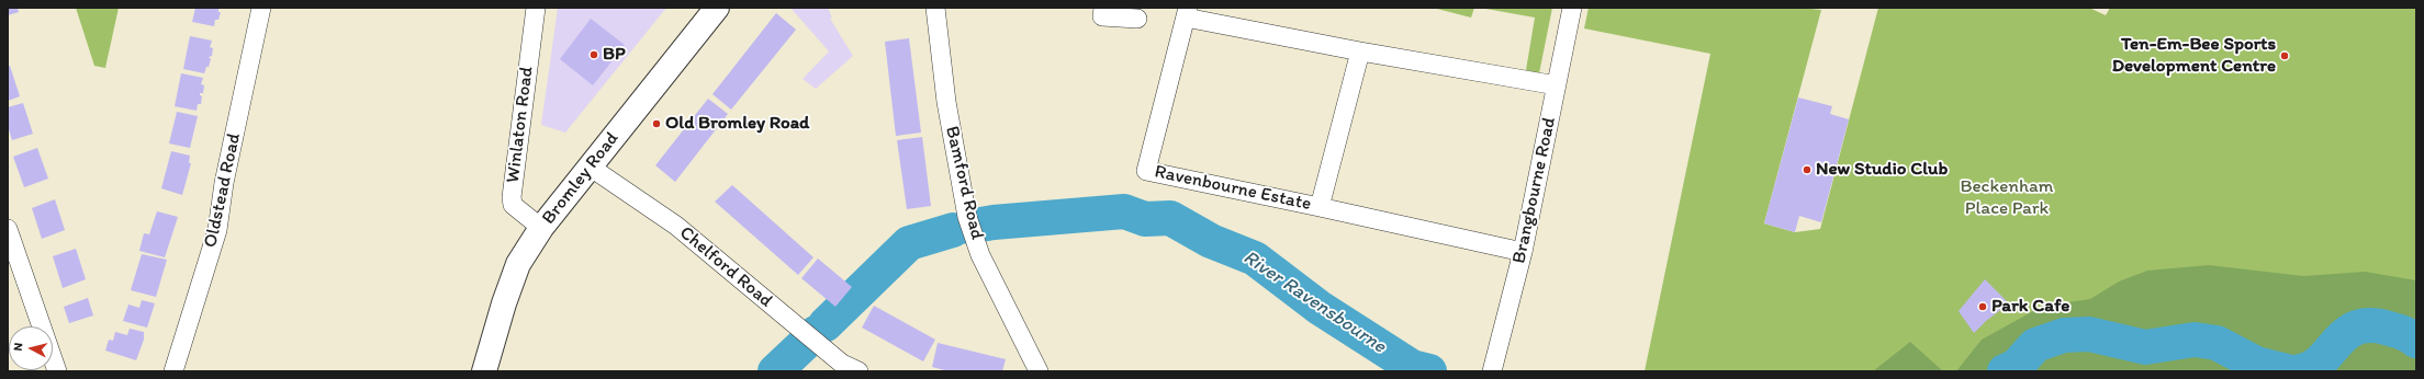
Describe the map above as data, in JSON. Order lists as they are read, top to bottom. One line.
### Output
{"streets":{"main road":["Bromley Road"],"street":["Winlaton Road","Bamford Road","Ravenbourne Estate","Oldstead Road","Brangbourne Road","Chelford Road"]},"crossings":[["Winlaton Road","Bromley Road"],["Bromley Road","Chelford Road"],["Ravenbourne Estate","Brangbourne Road"]],"water":["River Ravensbourne"],"parks":["Beckenham Place Park"],"places":["BP","Ten-Em-Bee Sports Development Centre","Old Bromley Road","New Studio Club","Park Cafe"],"north":"left"}
